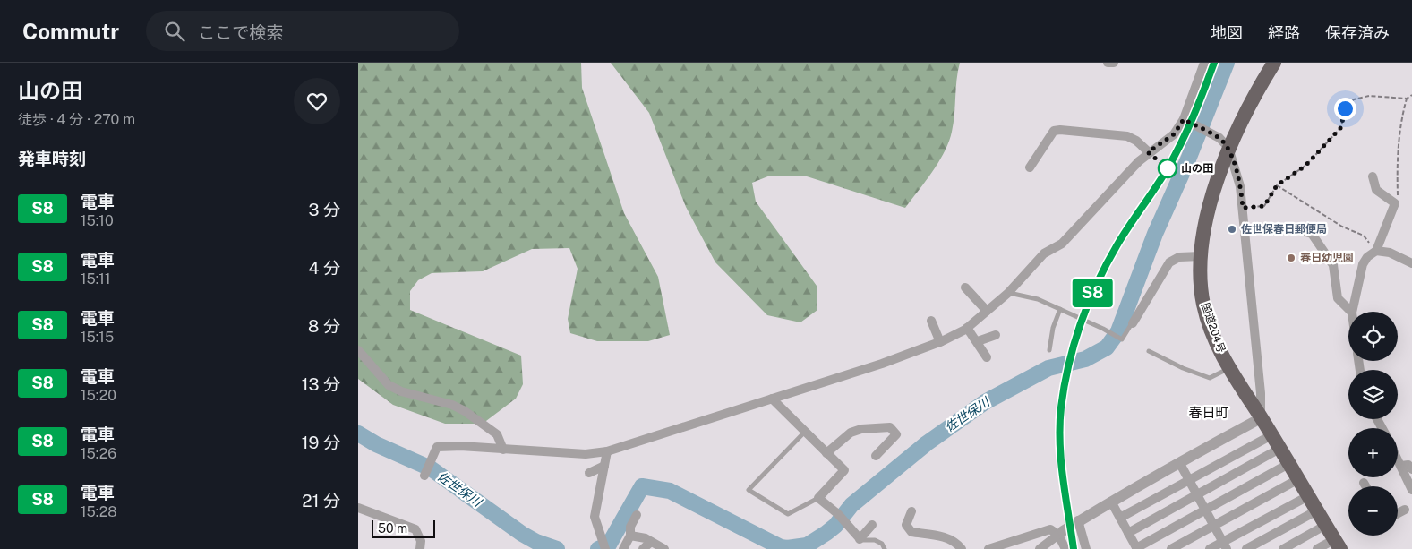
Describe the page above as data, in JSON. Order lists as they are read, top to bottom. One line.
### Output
{"streets":{"highway":["国道204号"]},"districts":["春日町"],"water":["佐世保川"],"places":["山の田","佐世保春日郵便局","春日幼児園"],"scale_bar":"50 m","page":{"header":"Commutr","search":"ここで検索","nav":["地図","経路","保存済み"],"heading":[["山の田","徒歩 · 4 分 · 270 m"],"発車時刻"],"on_map":"S8","list":[{"mark":"S8","name":"電車","note":"15:10","value":"3 分"},{"mark":"S8","name":"電車","note":"15:11","value":"4 分"},{"mark":"S8","name":"電車","note":"15:15","value":"8 分"},{"mark":"S8","name":"電車","note":"15:20","value":"13 分"},{"mark":"S8","name":"電車","note":"15:26","value":"19 分"},{"mark":"S8","name":"電車","note":"15:28","value":"21 分"}],"map_buttons":["+","−"],"scale":"50 m"}}
